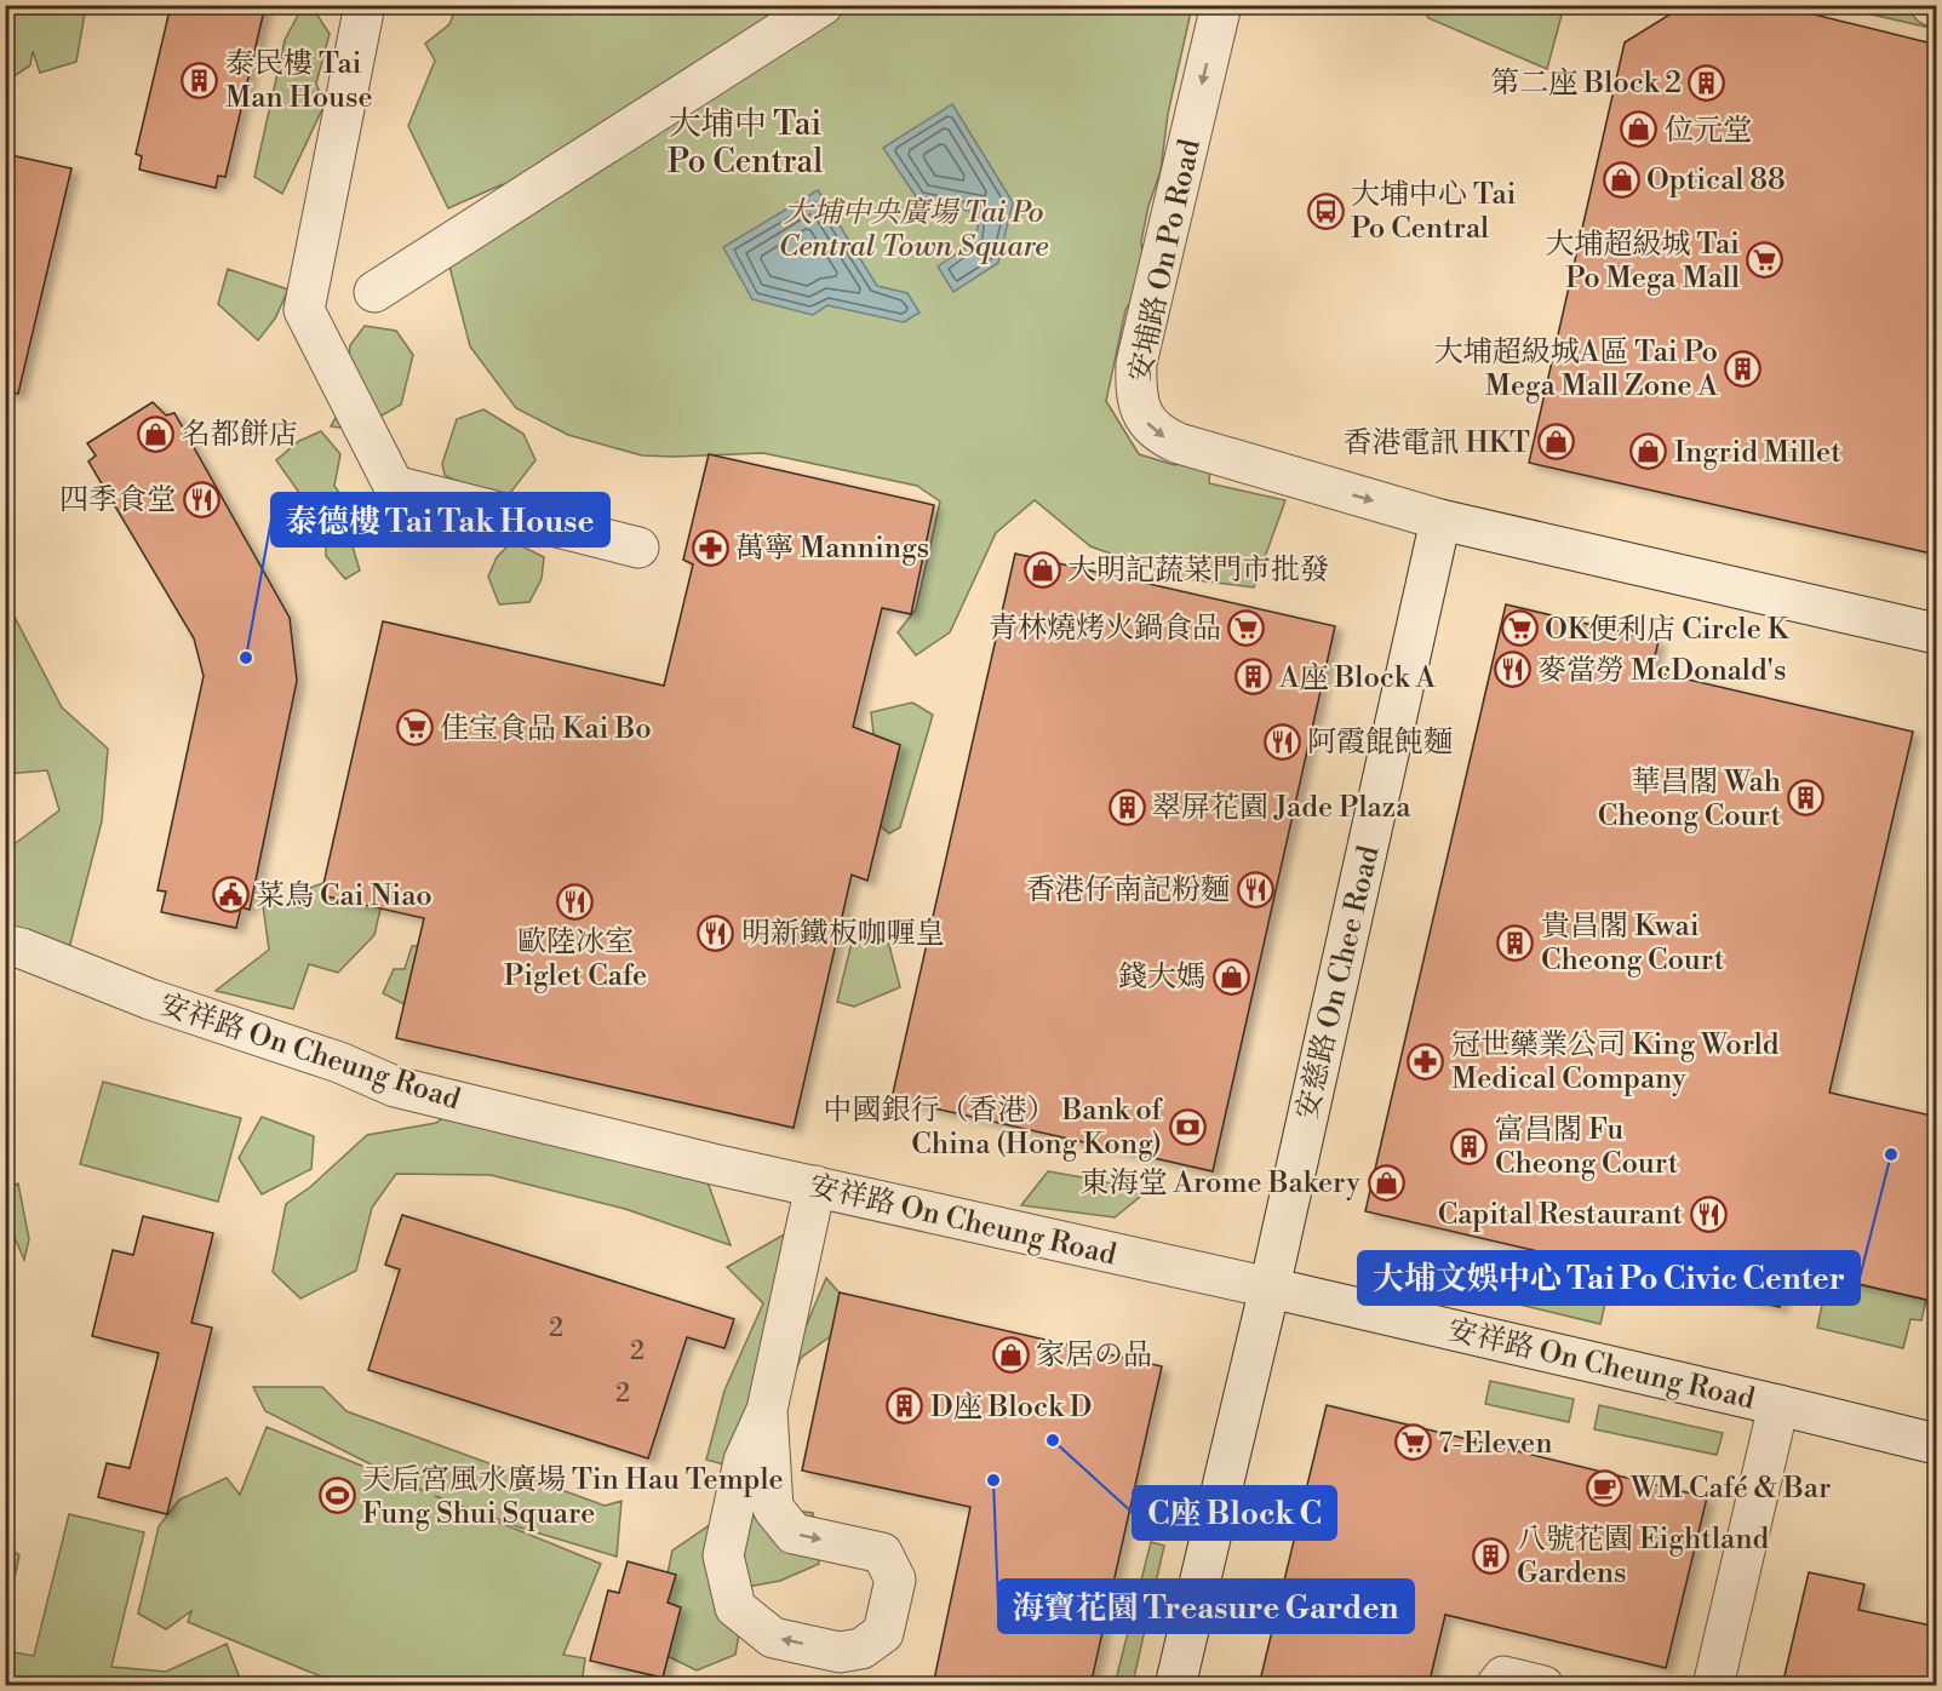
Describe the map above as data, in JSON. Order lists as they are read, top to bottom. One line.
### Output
{"streets":{"street":["安埔路 On Po Road","安慈路 On Chee Road","安祥路 On Cheung Road"]},"crossings":[["安埔路 On Po Road","安慈路 On Chee Road"],["安慈路 On Chee Road","安祥路 On Cheung Road"]],"districts":["大埔中 Tai Po Central"],"parks":["大埔中央廣場 Tai Po Central Town Square"],"places":{"building":["泰民樓 Tai Man House","第二座 Block 2","大埔超級城A區 Tai Po Mega Mall Zone A","A座 Block A","華昌閣 Wah Cheong Court","翠屏花園 Jade Plaza","貴昌閣 Kwai Cheong Court","富昌閣 Fu Cheong Court","D座 Block D","八號花園 Eightland Gardens"],"shop":["位元堂","Optical 88","名都餅店","香港電訊 HKT","Ingrid Millet","大明記蔬菜門市批發","錢大媽","東海堂 Arome Bakery","家居の品"],"bus stop":["大埔中心 Tai Po Central"],"supermarket":["大埔超級城 Tai Po Mega Mall","青林燒烤火鍋食品","OK便利店 Circle K","佳宝食品 Kai Bo","7-Eleven"],"restaurant":["四季食堂","麥當勞 McDonald's","阿霞餛飩麵","香港仔南記粉麵","歐陸冰室 Piglet Cafe","明新鐵板咖喱皇","Capital Restaurant"],"pharmacy":["萬寧 Mannings","冠世藥業公司 King World Medical Company"],"other":["泰德樓 Tai Tak House","大埔文娛中心 Tai Po Civic Center","C座 Block C","海寶花園 Treasure Garden"],"public building":["菜鳥 Cai Niao"],"bank":["中國銀行（香港） Bank of China (Hong Kong)"],"cafe":["WM Café & Bar"],"sports":["天后宮風水廣場 Tin Hau Temple Fung Shui Square"]},"house_numbers":["2","2","2"]}
